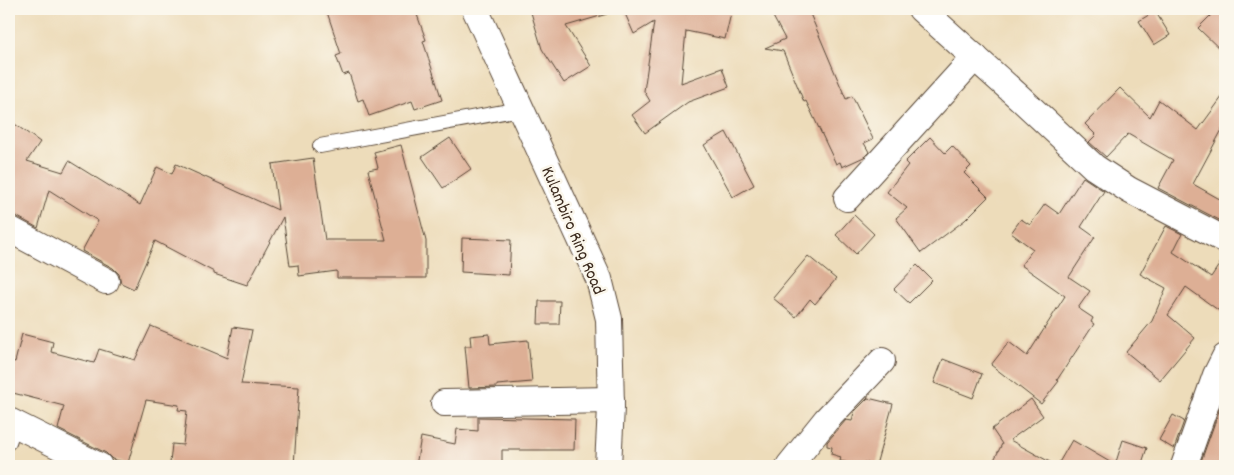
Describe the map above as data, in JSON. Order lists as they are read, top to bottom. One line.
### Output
{"streets":{"street":["Kulambiro Ring Road"]}}
